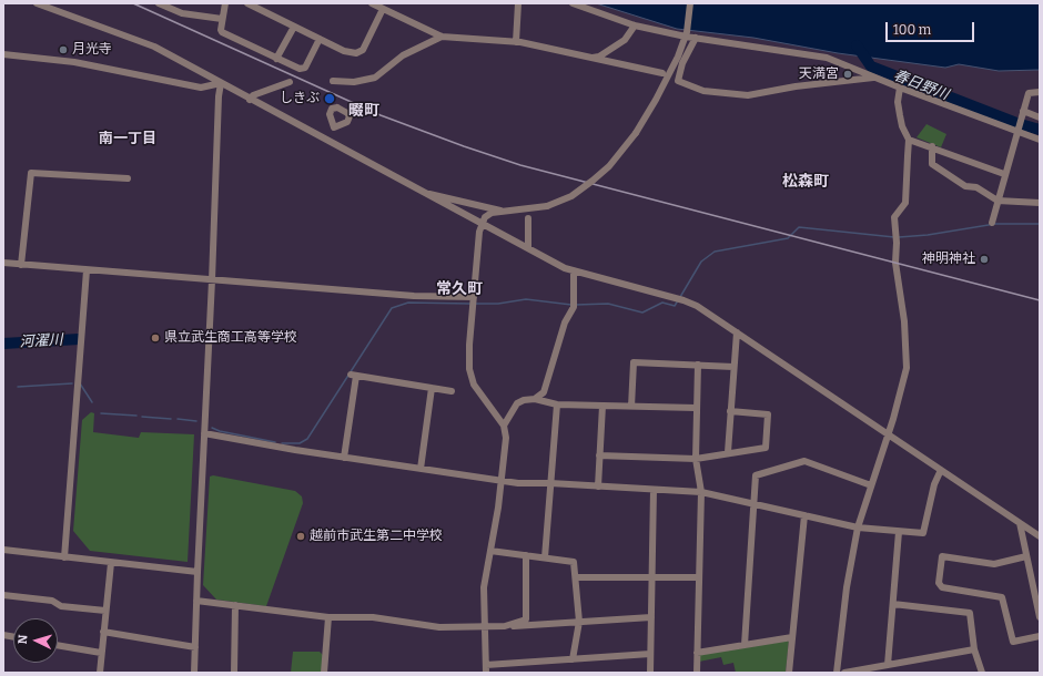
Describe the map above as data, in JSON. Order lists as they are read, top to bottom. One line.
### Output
{"districts":["畷町","南一丁目","松森町","常久町"],"water":["春日野川","河濯川"],"places":["月光寺","天満宮","しきぶ","神明神社","県立武生商工高等学校","越前市武生第二中学校"],"scale_bar":"100 m","north":"left"}
